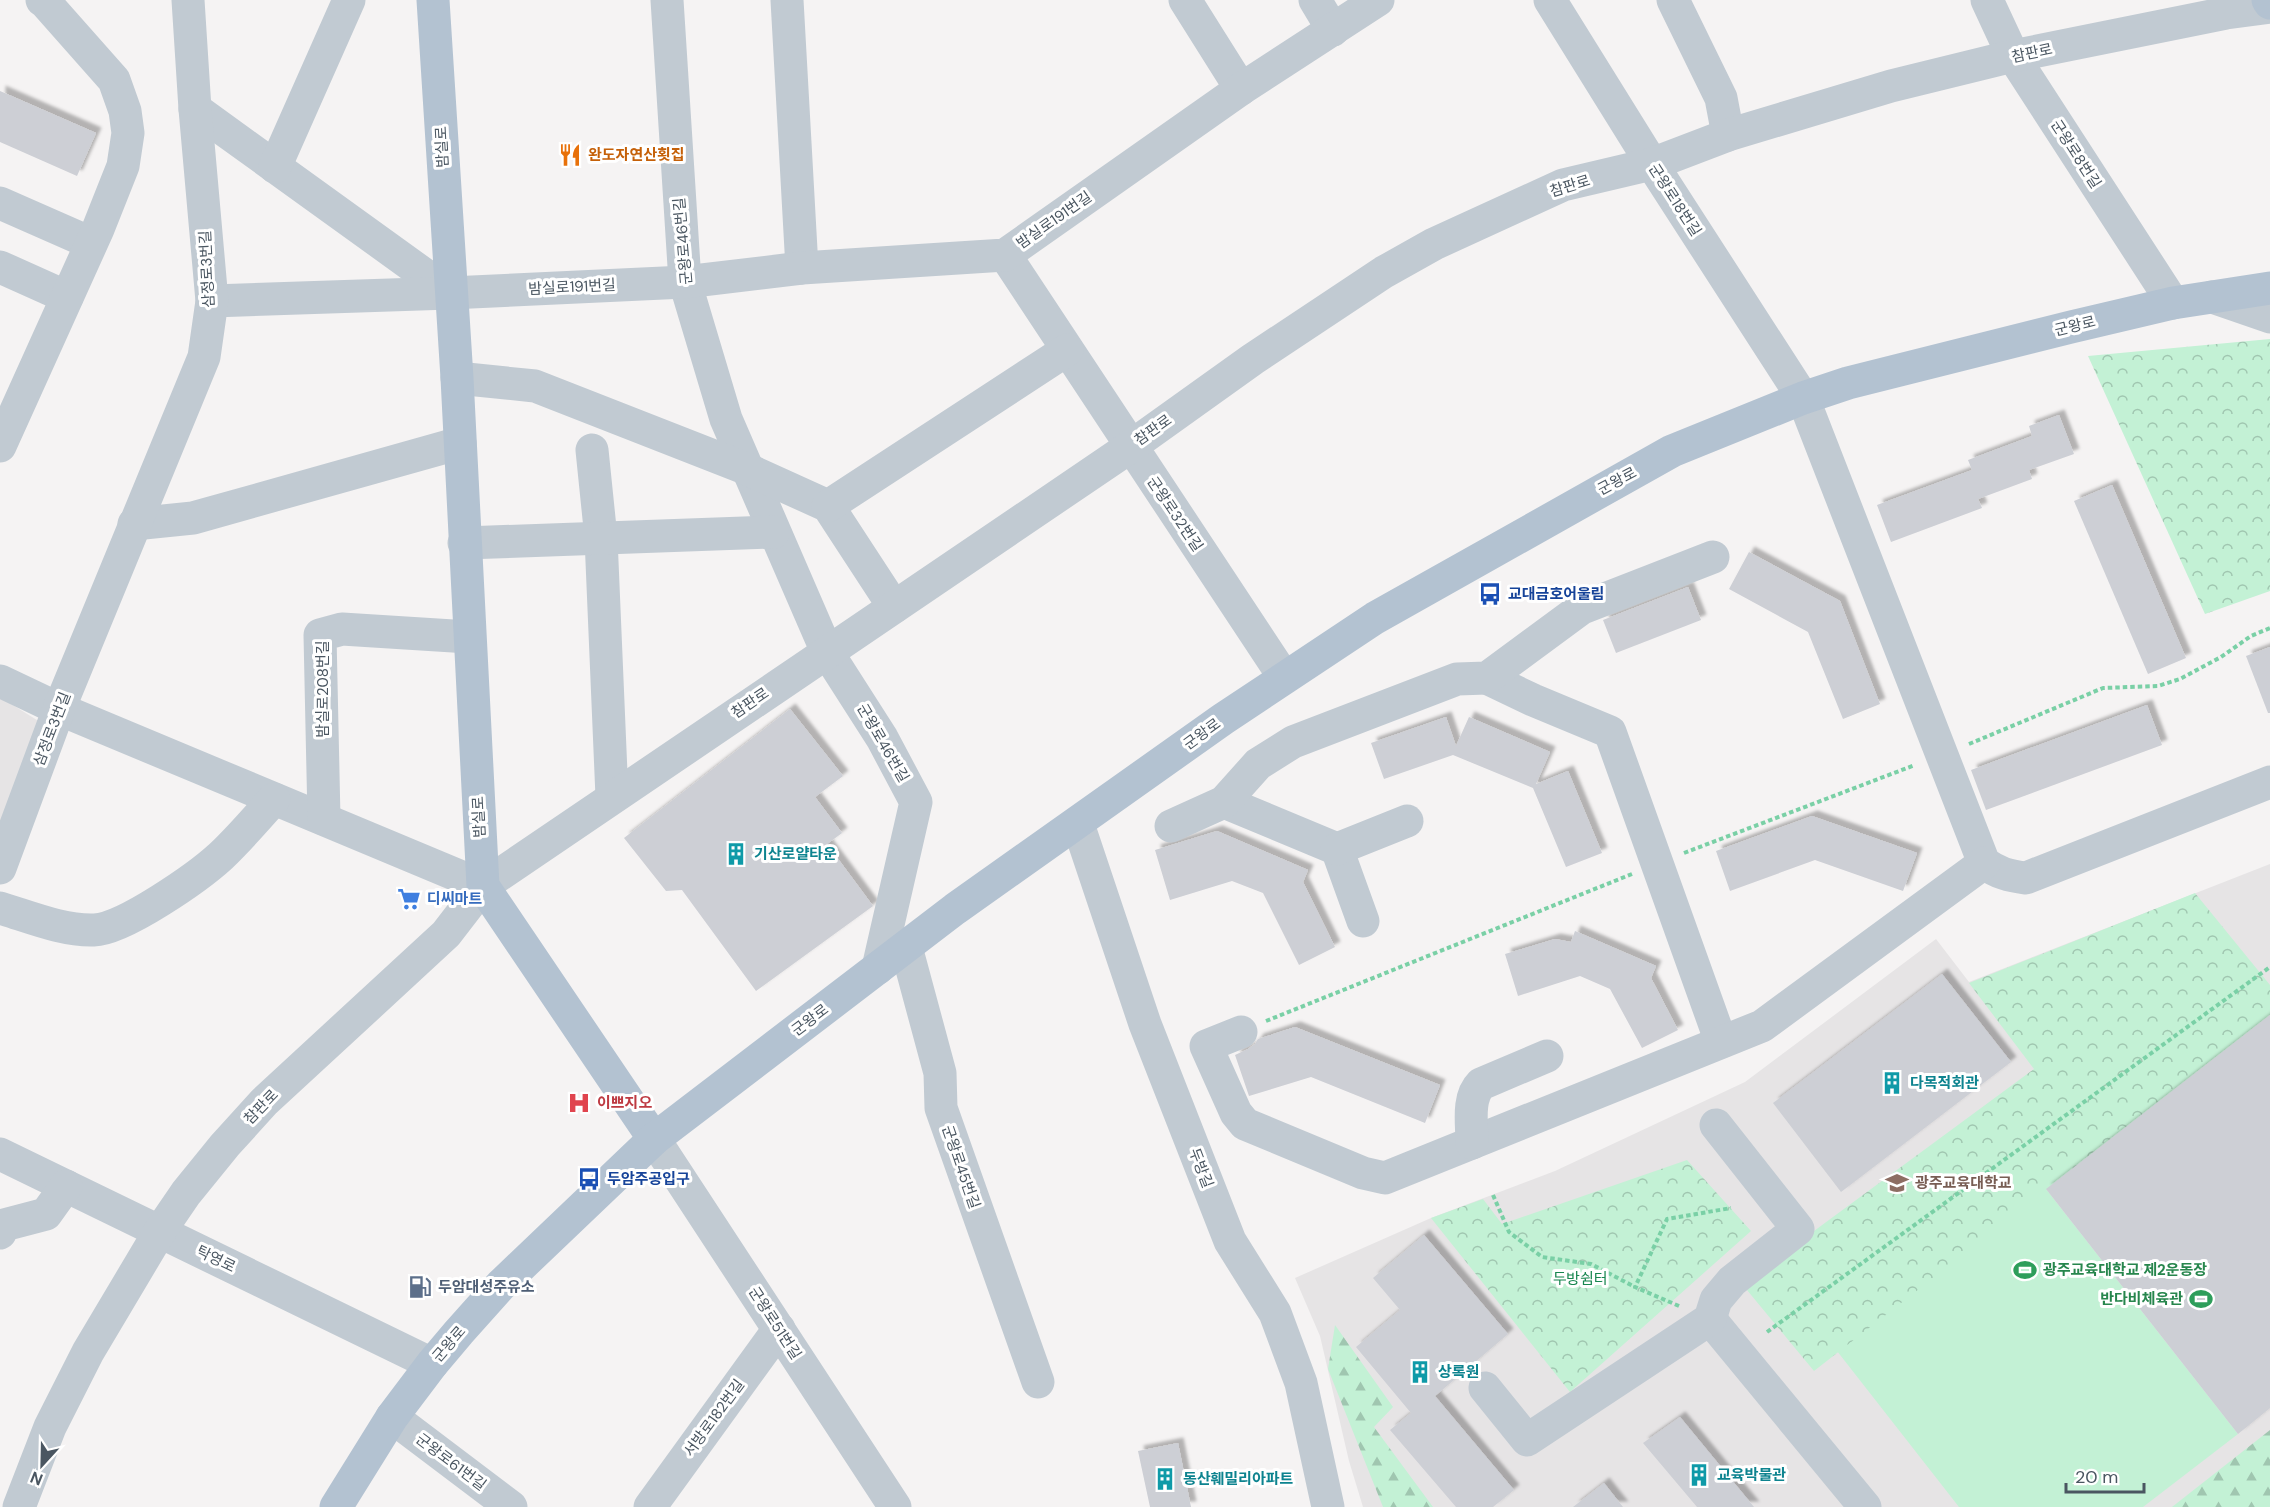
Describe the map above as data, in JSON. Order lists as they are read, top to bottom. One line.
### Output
{"streets":{"main road":["밤실로","군왕로"],"street":["참판로","군왕로8번길","군왕로18번길","밤실로191번길","군왕로46번길","삼정로3번길","군왕로32번길","밤실로208번길","군왕로45번길","두방길","탁영로","군왕로51번길","서방로182번길","군왕로61번길"]},"crossings":[["참판로","밤실로"],["참판로","군왕로8번길"],["참판로","군왕로18번길"],["참판로","군왕로46번길"],["참판로","군왕로32번길"],["참판로","탁영로"],["밤실로","밤실로191번길"],["밤실로","밤실로208번길"],["군왕로8번길","군왕로"],["군왕로18번길","군왕로"],["밤실로191번길","군왕로46번길"],["밤실로191번길","군왕로32번길"],["군왕로46번길","군왕로"],["군왕로","군왕로32번길"],["군왕로","군왕로45번길"],["군왕로","두방길"],["군왕로","탁영로"],["군왕로","군왕로51번길"],["군왕로","군왕로61번길"],["군왕로51번길","서방로182번길"]],"parks":["두방쉼터"],"places":{"restaurant":["완도자연산횟집"],"bus stop":["교대금호어울림","두암주공입구"],"building":["기산로얄타운","다목적회관","상록원","교육박물관","동산훼밀리아파트"],"supermarket":["디씨마트"],"hospital":["이쁘지오"],"school or university":["광주교육대학교"],"sports":["광주교육대학교 제2운동장","반다비체육관"],"fuel station":["두암대성주유소"]},"scale_bar":"20 m","north":"bottom"}
